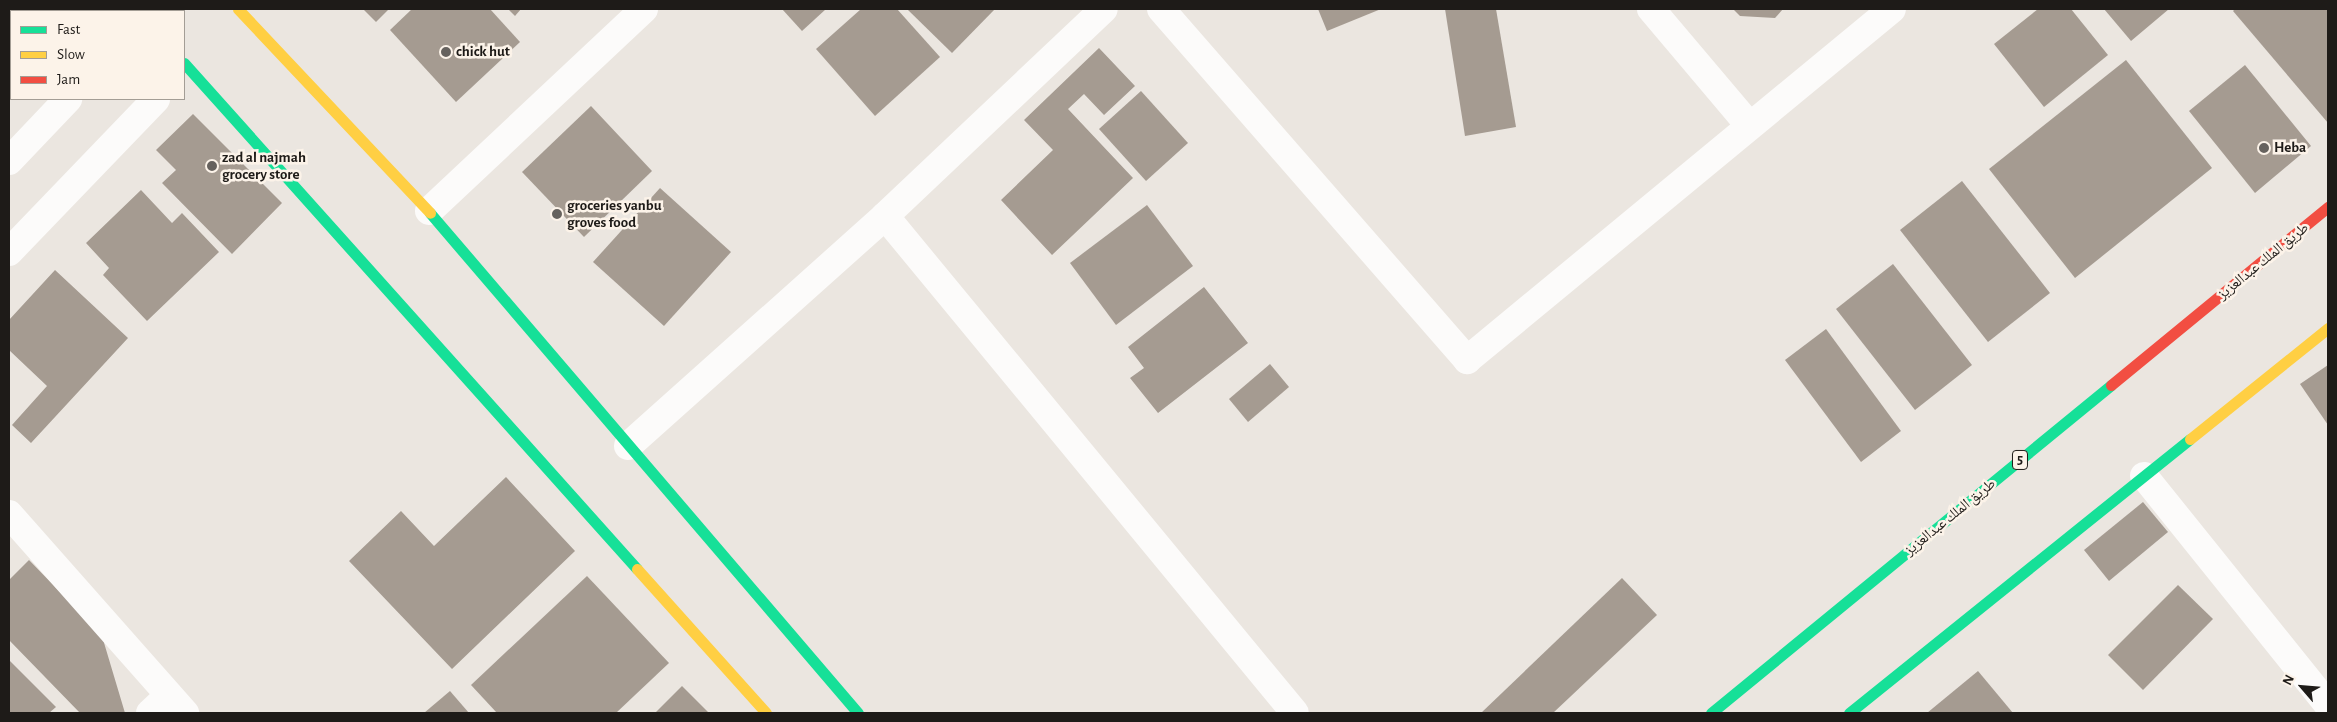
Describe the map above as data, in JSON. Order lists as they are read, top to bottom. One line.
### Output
{"streets":{"main road":["طريق الملك عبدالعزيز","5"]},"places":["chick hut","Heba","zad al najmah grocery store","groceries yanbu groves food"],"legend":["Fast","Slow","Jam"],"north":"top left"}
